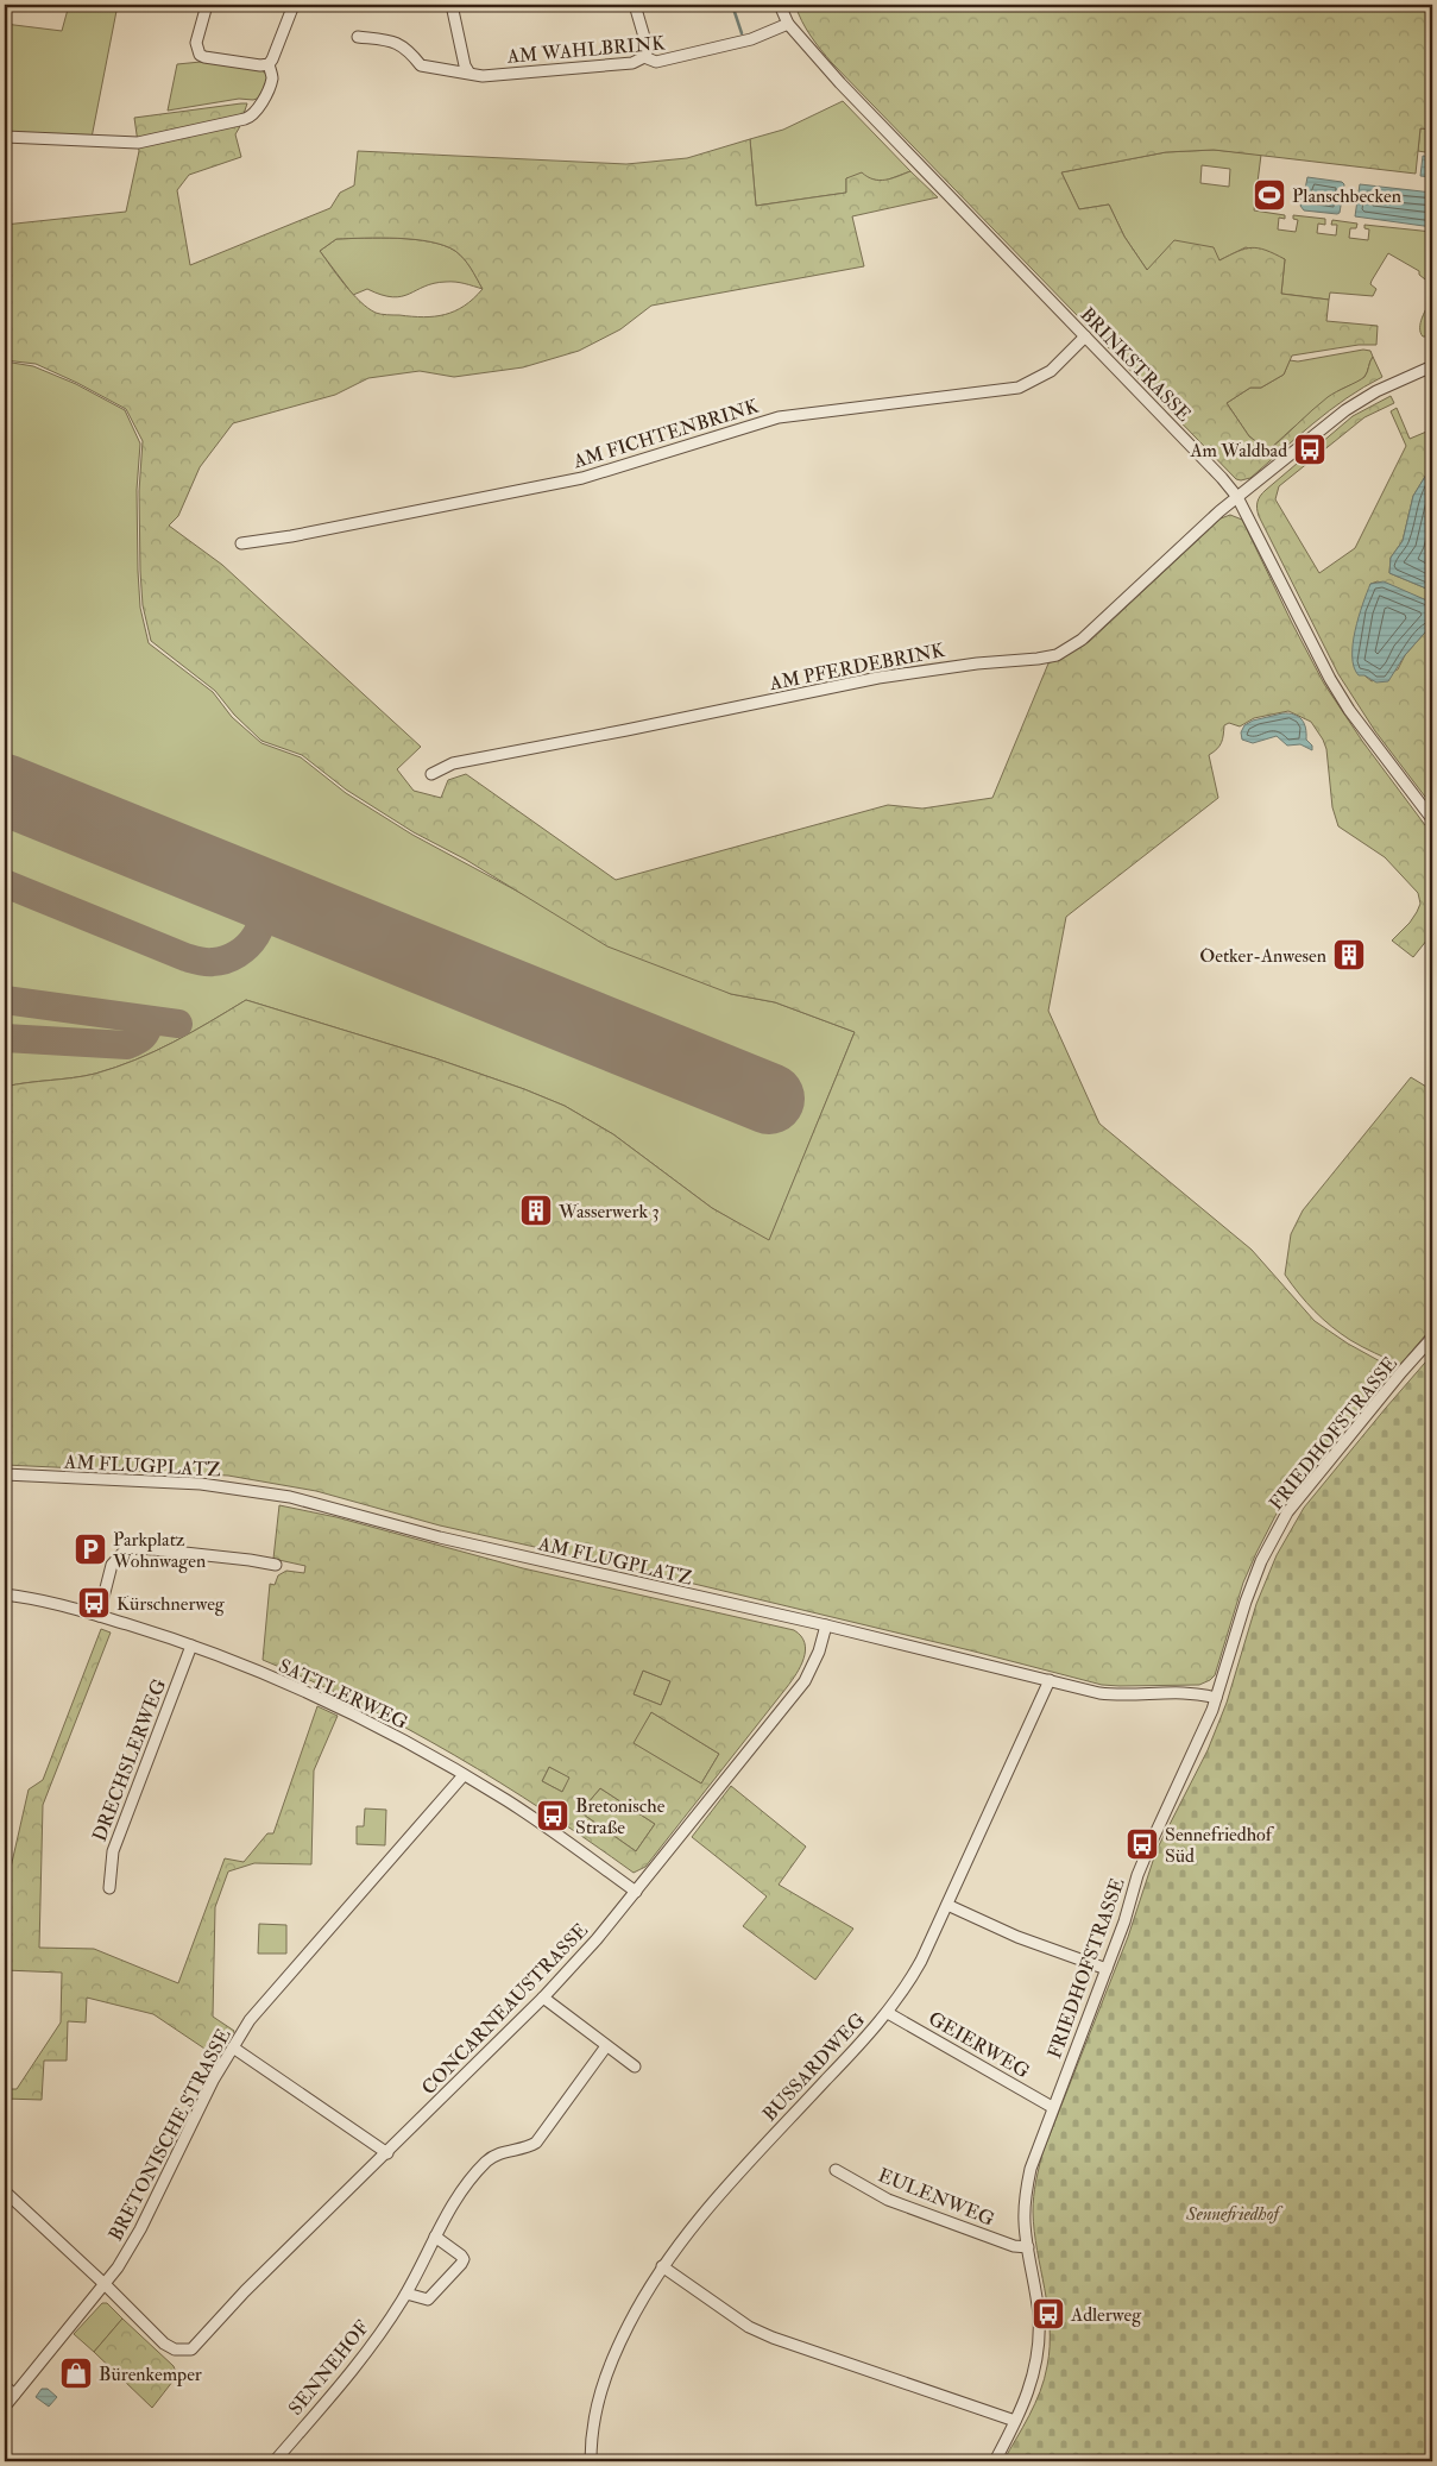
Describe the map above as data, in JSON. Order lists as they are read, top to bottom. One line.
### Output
{"streets":{"street":["AM WAHLBRINK","BRINKSTRASSE","AM FICHTENBRINK","AM PFERDEBRINK","FRIEDHOFSTRASSE","AM FLUGPLATZ","SATTLERWEG","DRECHSLERWEG","CONCARNEAUSTRASSE","GEIERWEG","BUSSARDWEG","BRETONISCHE STRASSE","EULENWEG","SENNEHOF"]},"crossings":[["AM WAHLBRINK","BRINKSTRASSE"],["BRINKSTRASSE","AM FICHTENBRINK"],["BRINKSTRASSE","AM PFERDEBRINK"],["FRIEDHOFSTRASSE","AM FLUGPLATZ"],["FRIEDHOFSTRASSE","GEIERWEG"],["FRIEDHOFSTRASSE","EULENWEG"],["AM FLUGPLATZ","CONCARNEAUSTRASSE"],["AM FLUGPLATZ","BUSSARDWEG"],["SATTLERWEG","DRECHSLERWEG"],["SATTLERWEG","CONCARNEAUSTRASSE"],["SATTLERWEG","BRETONISCHE STRASSE"],["CONCARNEAUSTRASSE","BRETONISCHE STRASSE"],["GEIERWEG","BUSSARDWEG"]],"parks":["Sennefriedhof"],"places":{"sports":["Planschbecken"],"bus stop":["Am Waldbad","Kürschnerweg","Bretonische Straße","Sennefriedhof Süd","Adlerweg"],"building":["Oetker-Anwesen","Wasserwerk 3"],"parking":["Parkplatz Wohnwagen"],"shop":["Bürenkemper"]}}
